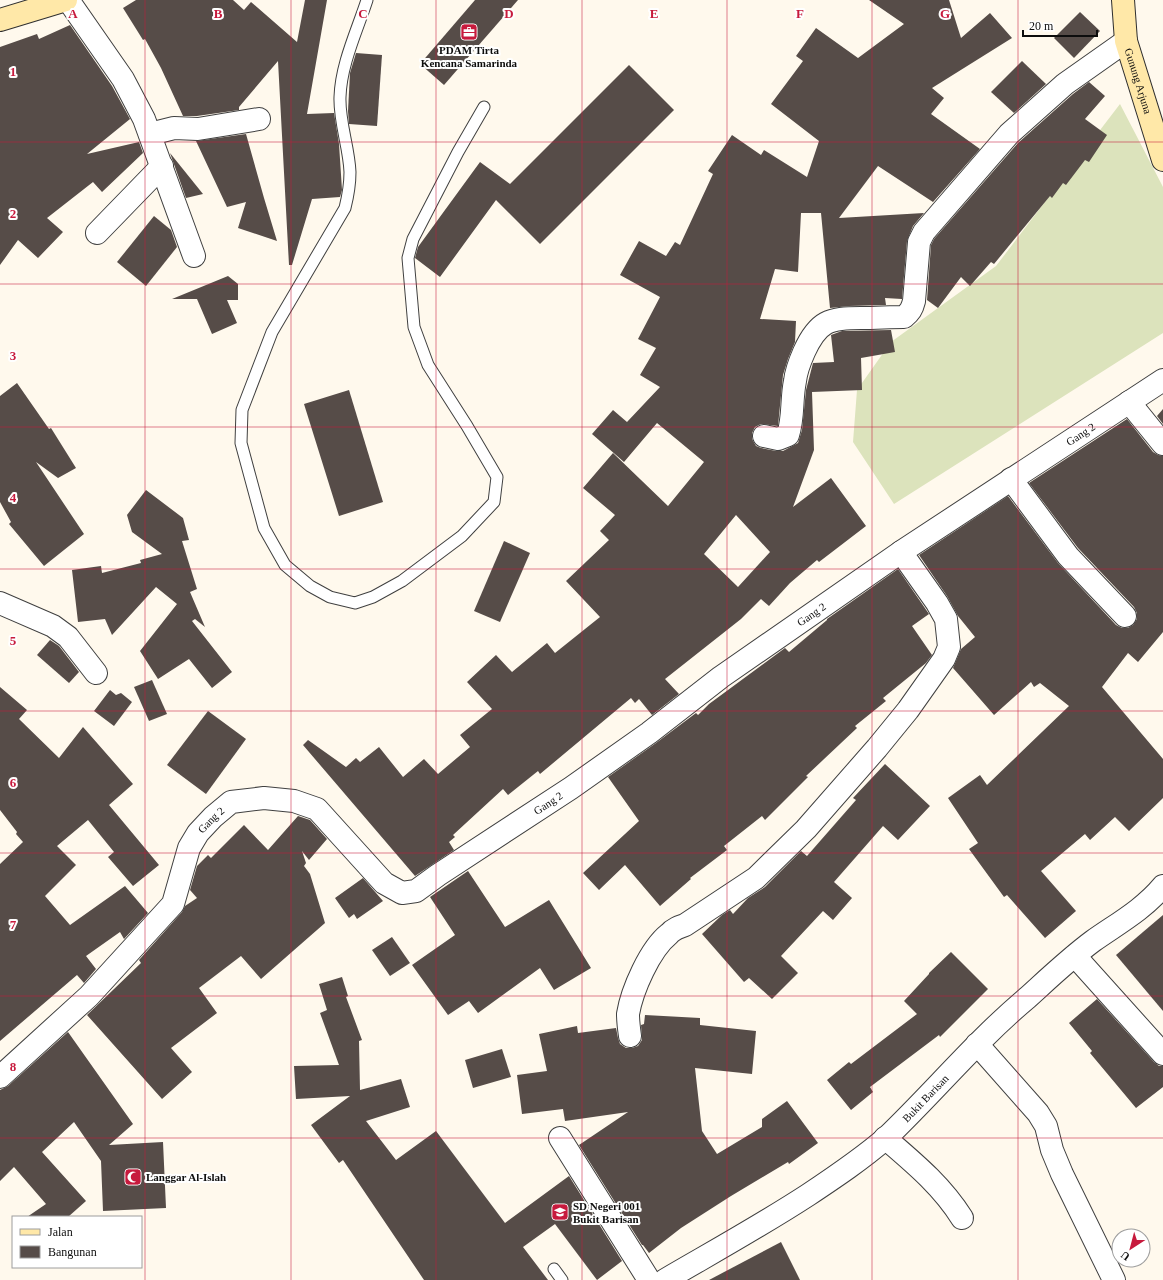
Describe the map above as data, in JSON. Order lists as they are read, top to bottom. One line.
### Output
{"streets":{"street":["Gunung Arjuna","Gang 2","Bukit Barisan"]},"places":{"office":["PDAM Tirta Kencana Samarinda"],"mosque":["Langgar Al-Islah"],"school or university":["SD Negeri 001 Bukit Barisan"]},"legend":["Jalan","Bangunan"],"scale_bar":"20 m","north":"bottom left","grid":{"columns":["A","B","C","D","E","F","G"],"rows":["1","2","3","4","5","6","7","8"]}}
